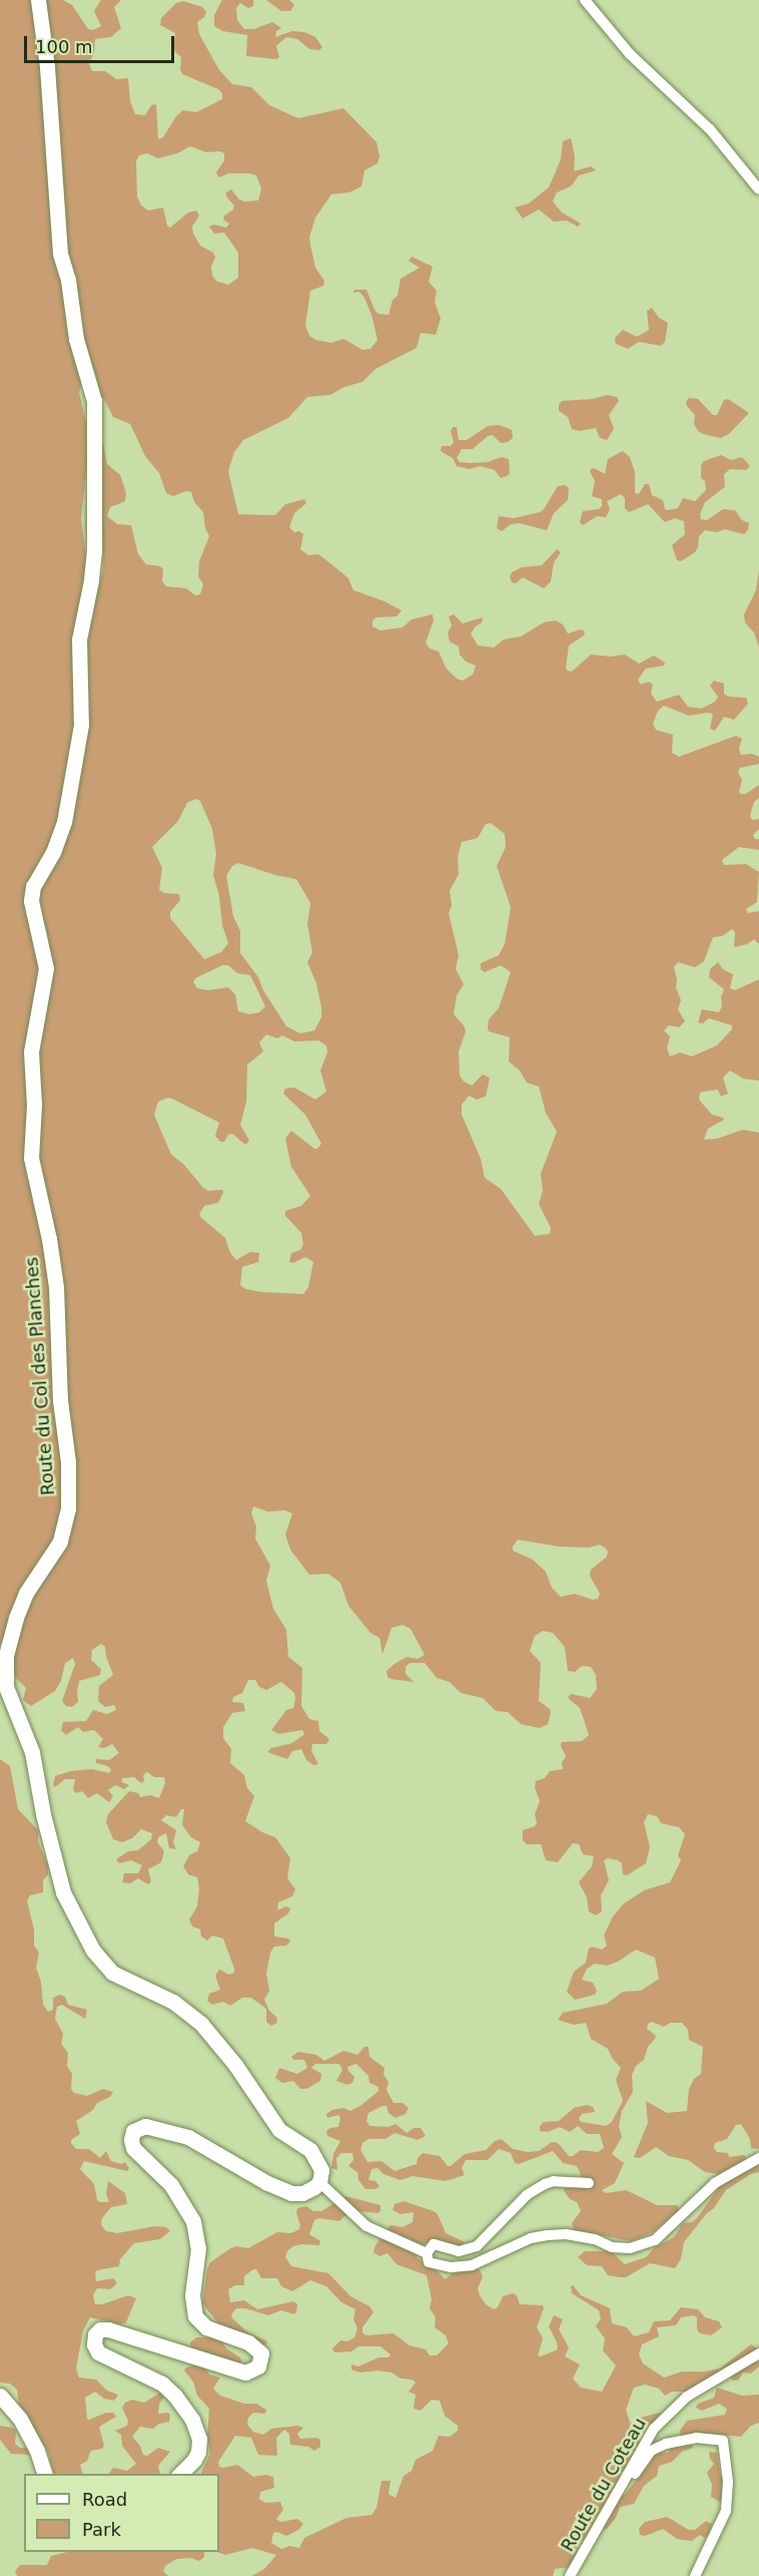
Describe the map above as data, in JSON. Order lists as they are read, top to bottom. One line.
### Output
{"streets":{"street":["Route du Col des Planches","Route du Coteau"]},"legend":["Road","Park"],"scale_bar":"100 m"}
